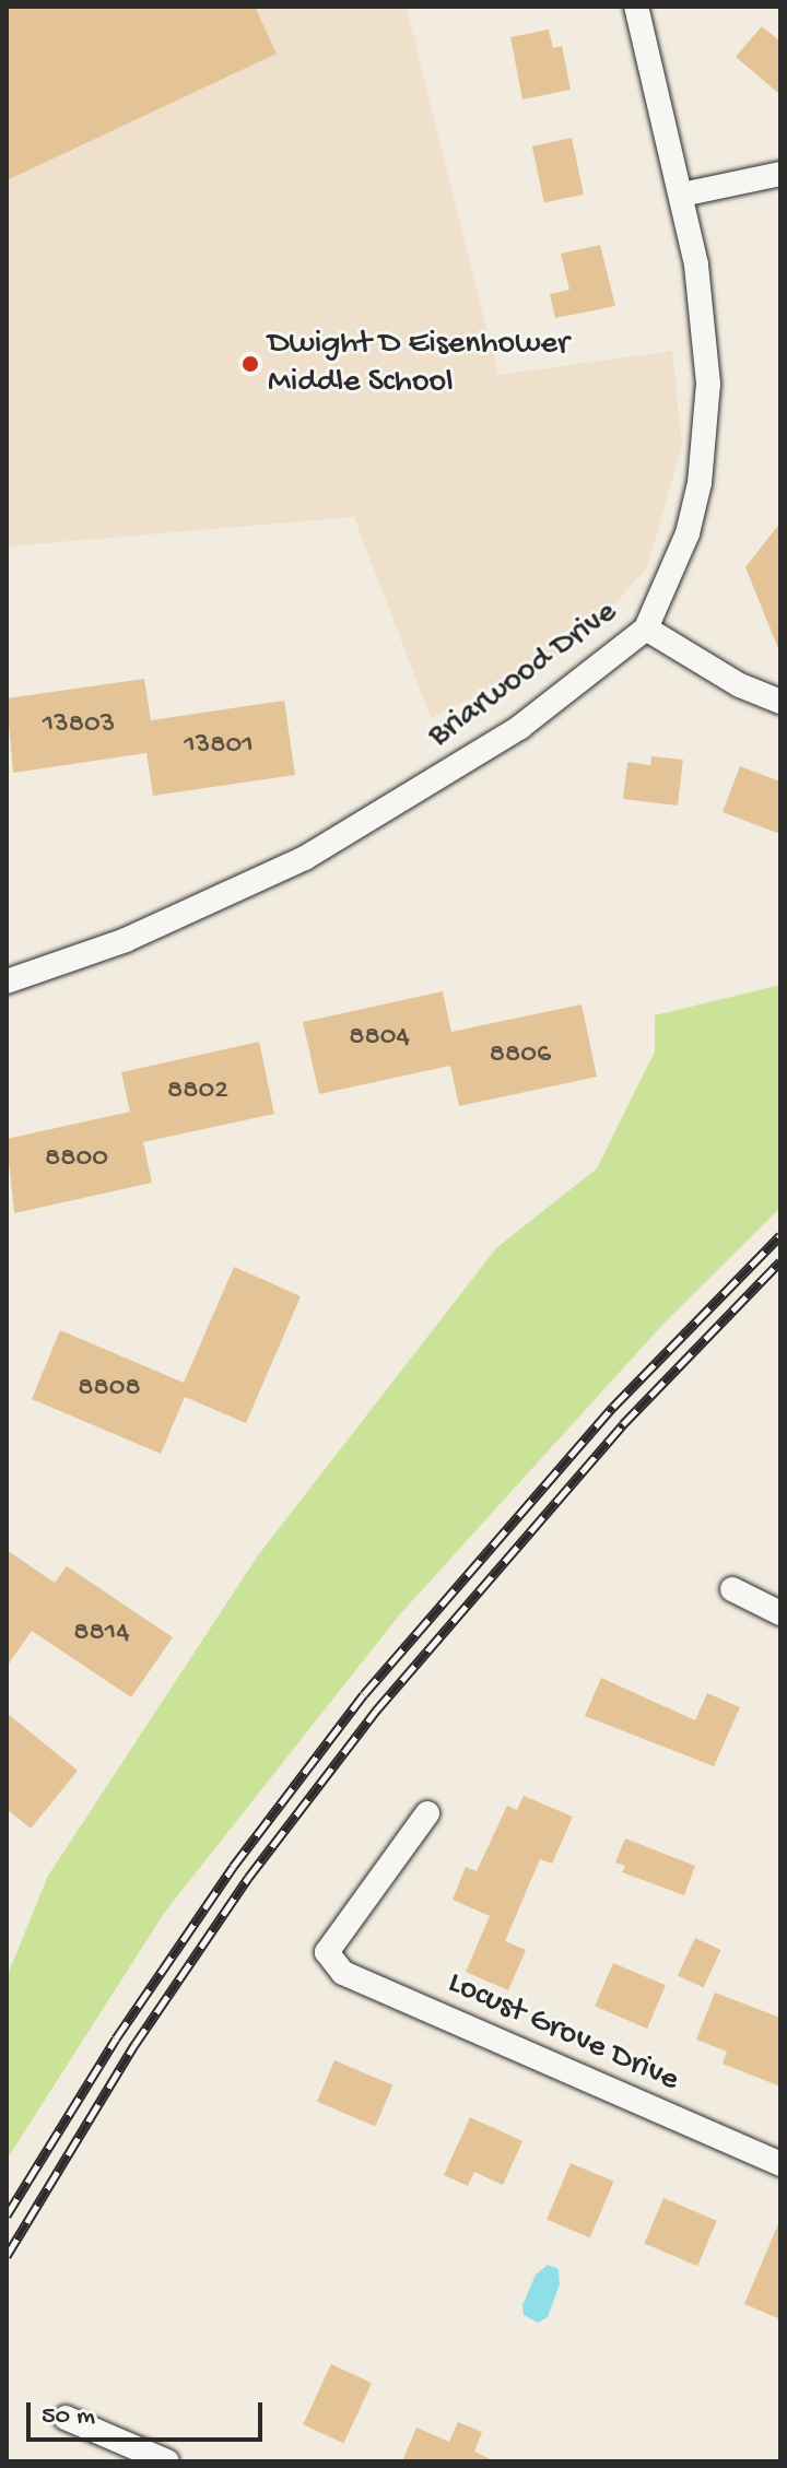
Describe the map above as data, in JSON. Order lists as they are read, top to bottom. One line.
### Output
{"streets":{"street":["Briarwood Drive","Locust Grove Drive"]},"places":["Dwight D Eisenhower Middle School"],"house_numbers":["13803","13801","8804","8806","8802","8800","8808","8814"],"scale_bar":"50 m"}
